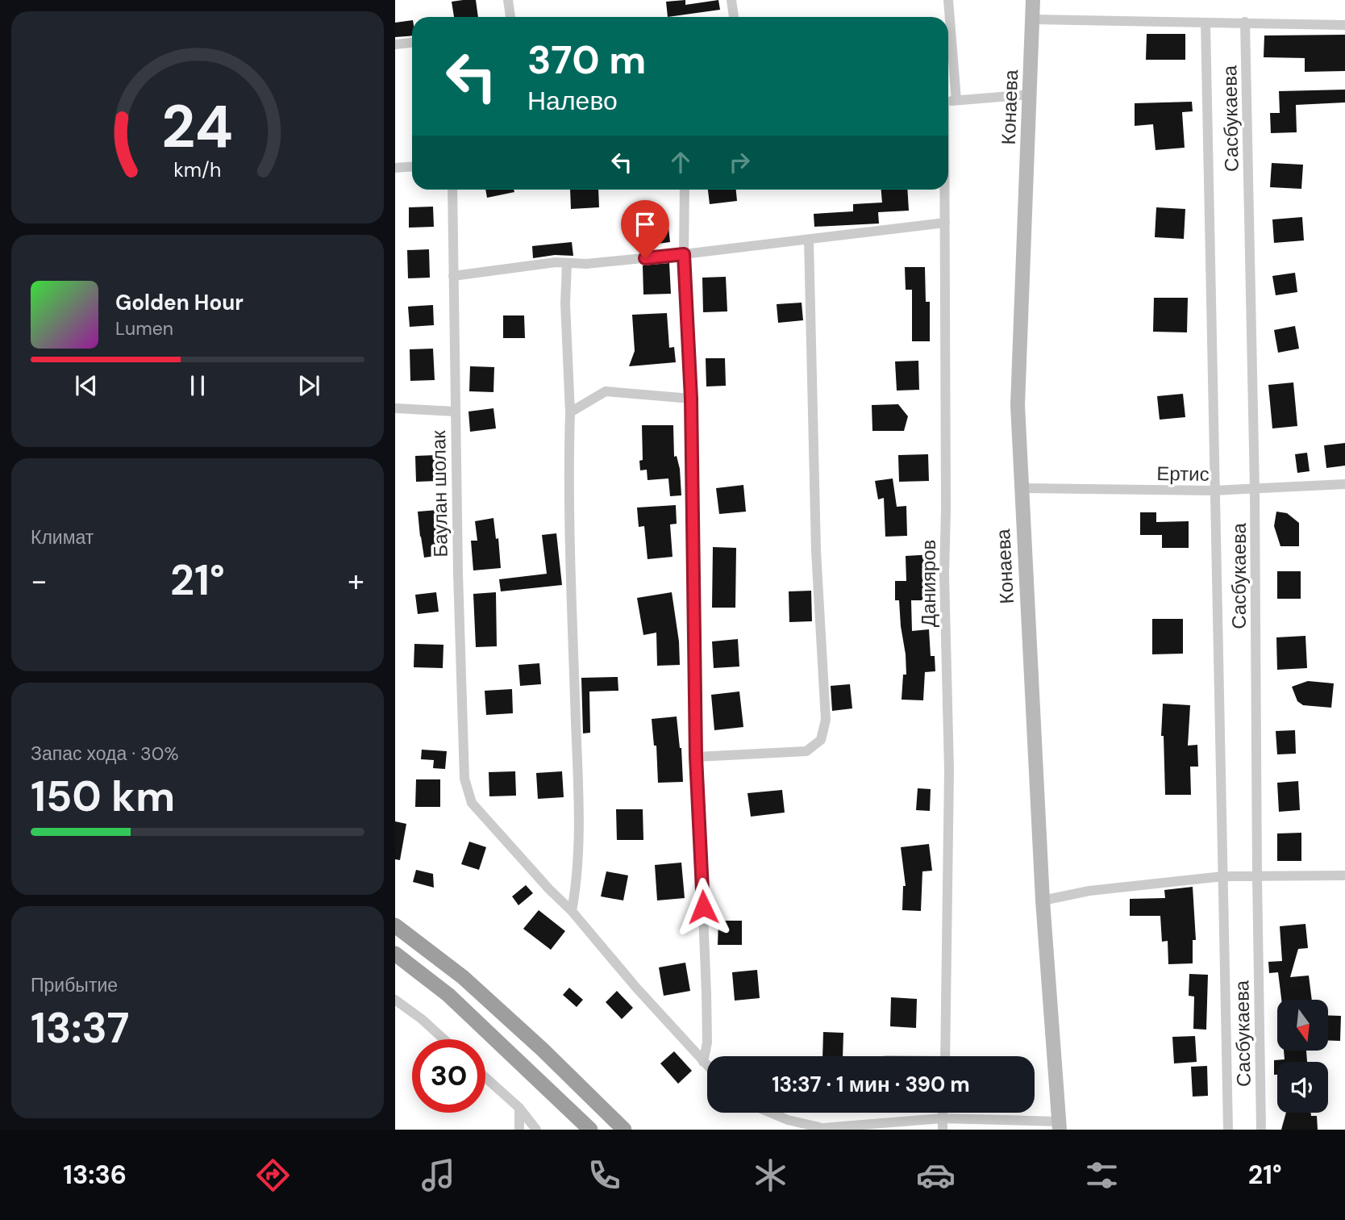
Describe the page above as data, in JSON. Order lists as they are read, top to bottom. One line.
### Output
{"streets":{"main road":["Конаева"],"street":["Сасбукаева","Ертис","Баулан шолак","Данияров"]},"crossings":[["Конаева","Ертис"],["Сасбукаева","Ертис"]],"north":"bottom","page":{"turn":["370 m","Налево"],"song":["Golden Hour","Lumen"],"tile":["Климат",["Запас хода · 30%","150 km"],["Прибытие","13:37"]],"heat":["−","21°","+"],"limit":"30","trip":"13:37 · 1 мин · 390 m","tabs":["13:36","21°"],"gauge":["24","km/h"]}}
